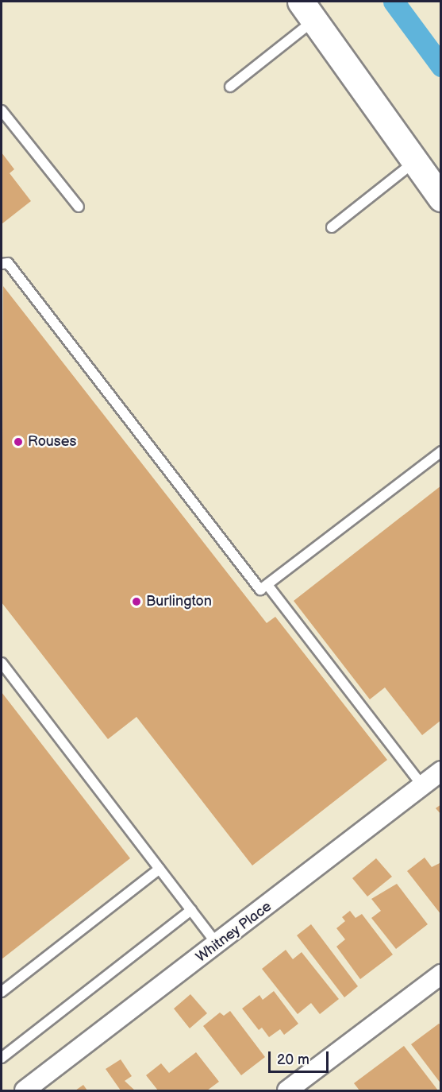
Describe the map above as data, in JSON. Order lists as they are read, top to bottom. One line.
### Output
{"streets":{"street":["Whitney Place"]},"places":["Rouses","Burlington"],"scale_bar":"20 m"}
